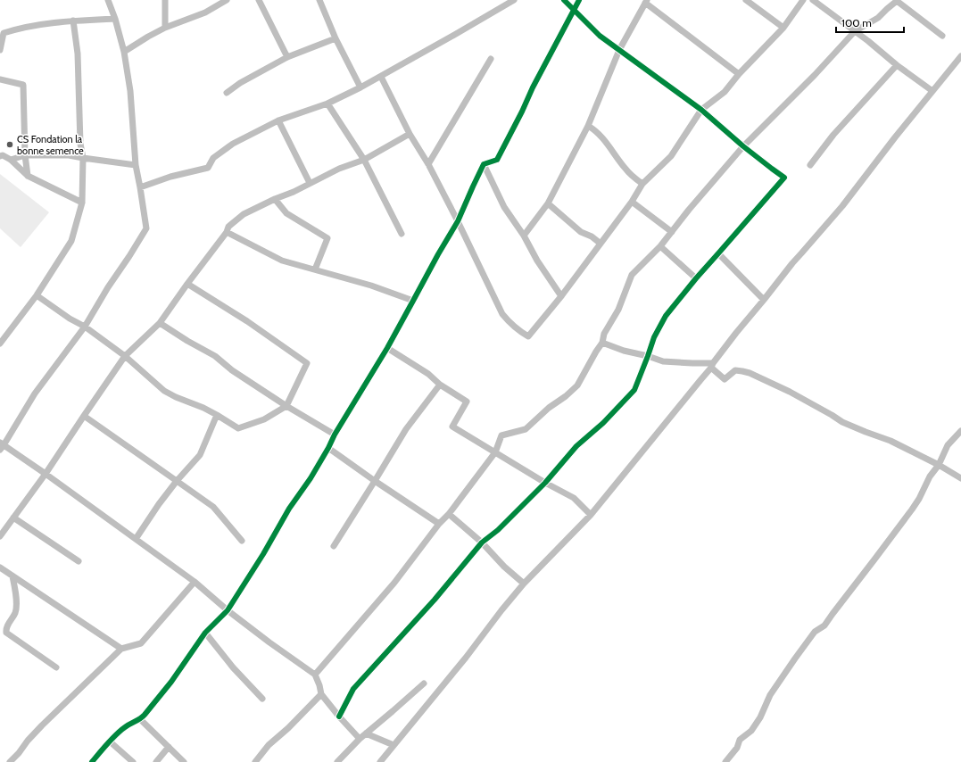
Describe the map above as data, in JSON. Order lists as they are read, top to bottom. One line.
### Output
{"places":["CS Fondation la bonne semence"],"scale_bar":"100 m"}
